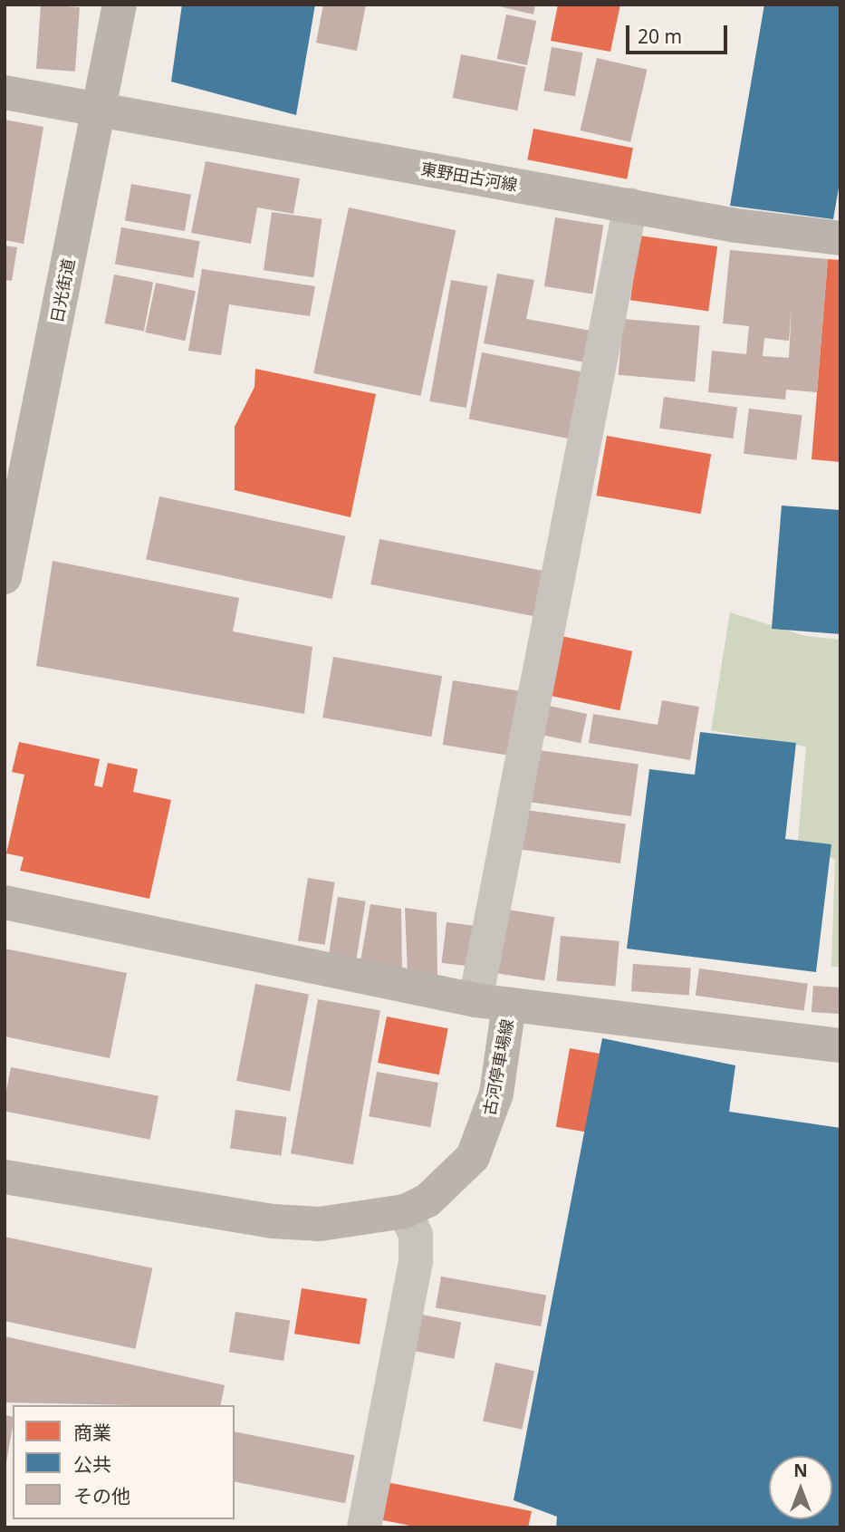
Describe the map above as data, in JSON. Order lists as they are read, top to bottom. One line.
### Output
{"streets":{"main road":["東野田古河線","日光街道","古河停車場線"]},"crossings":[["東野田古河線","日光街道"]],"legend":["商業","公共","その他"],"scale_bar":"20 m","north":"top"}
